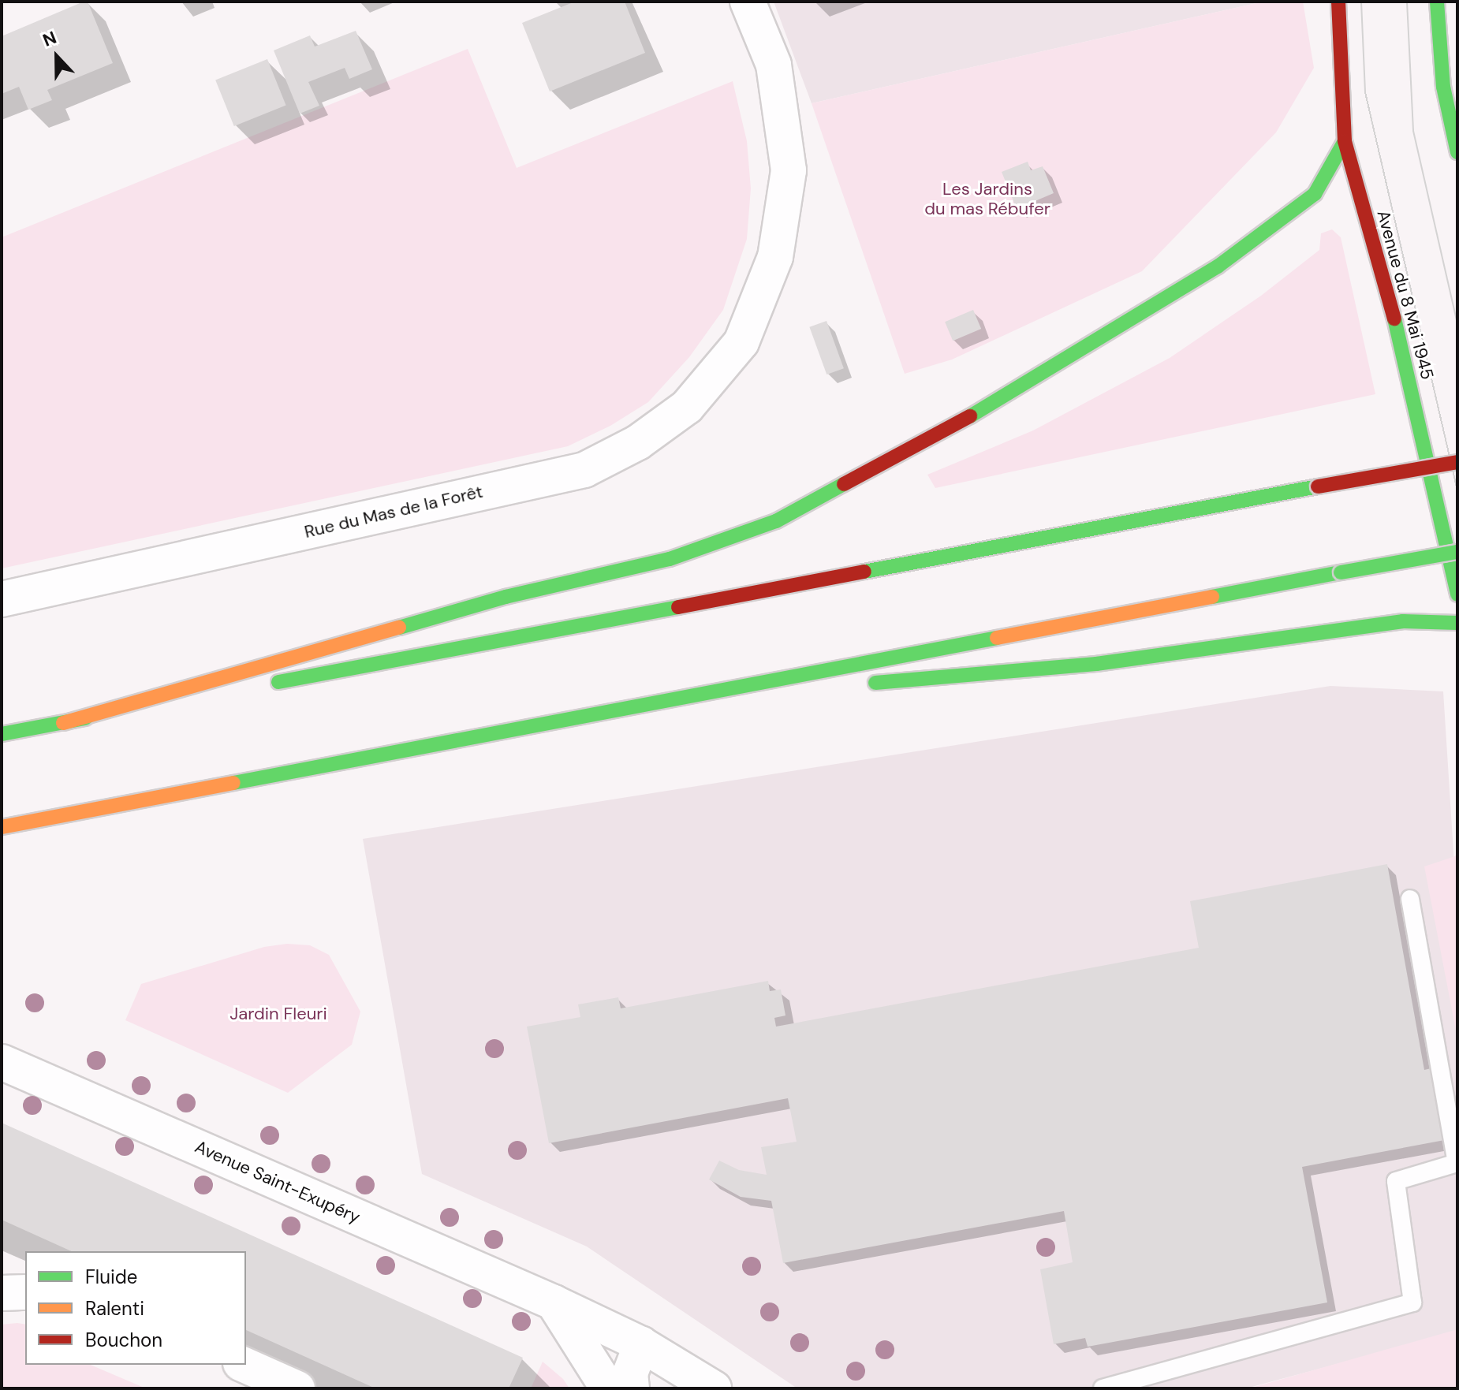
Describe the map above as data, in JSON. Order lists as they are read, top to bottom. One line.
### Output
{"streets":{"main road":["Avenue du 8 Mai 1945"],"street":["Rue du Mas de la Forêt","Avenue Saint-Exupéry"]},"parks":["Les Jardins du mas Rébufer","Jardin Fleuri"],"legend":["Fluide","Ralenti","Bouchon"],"north":"top"}
